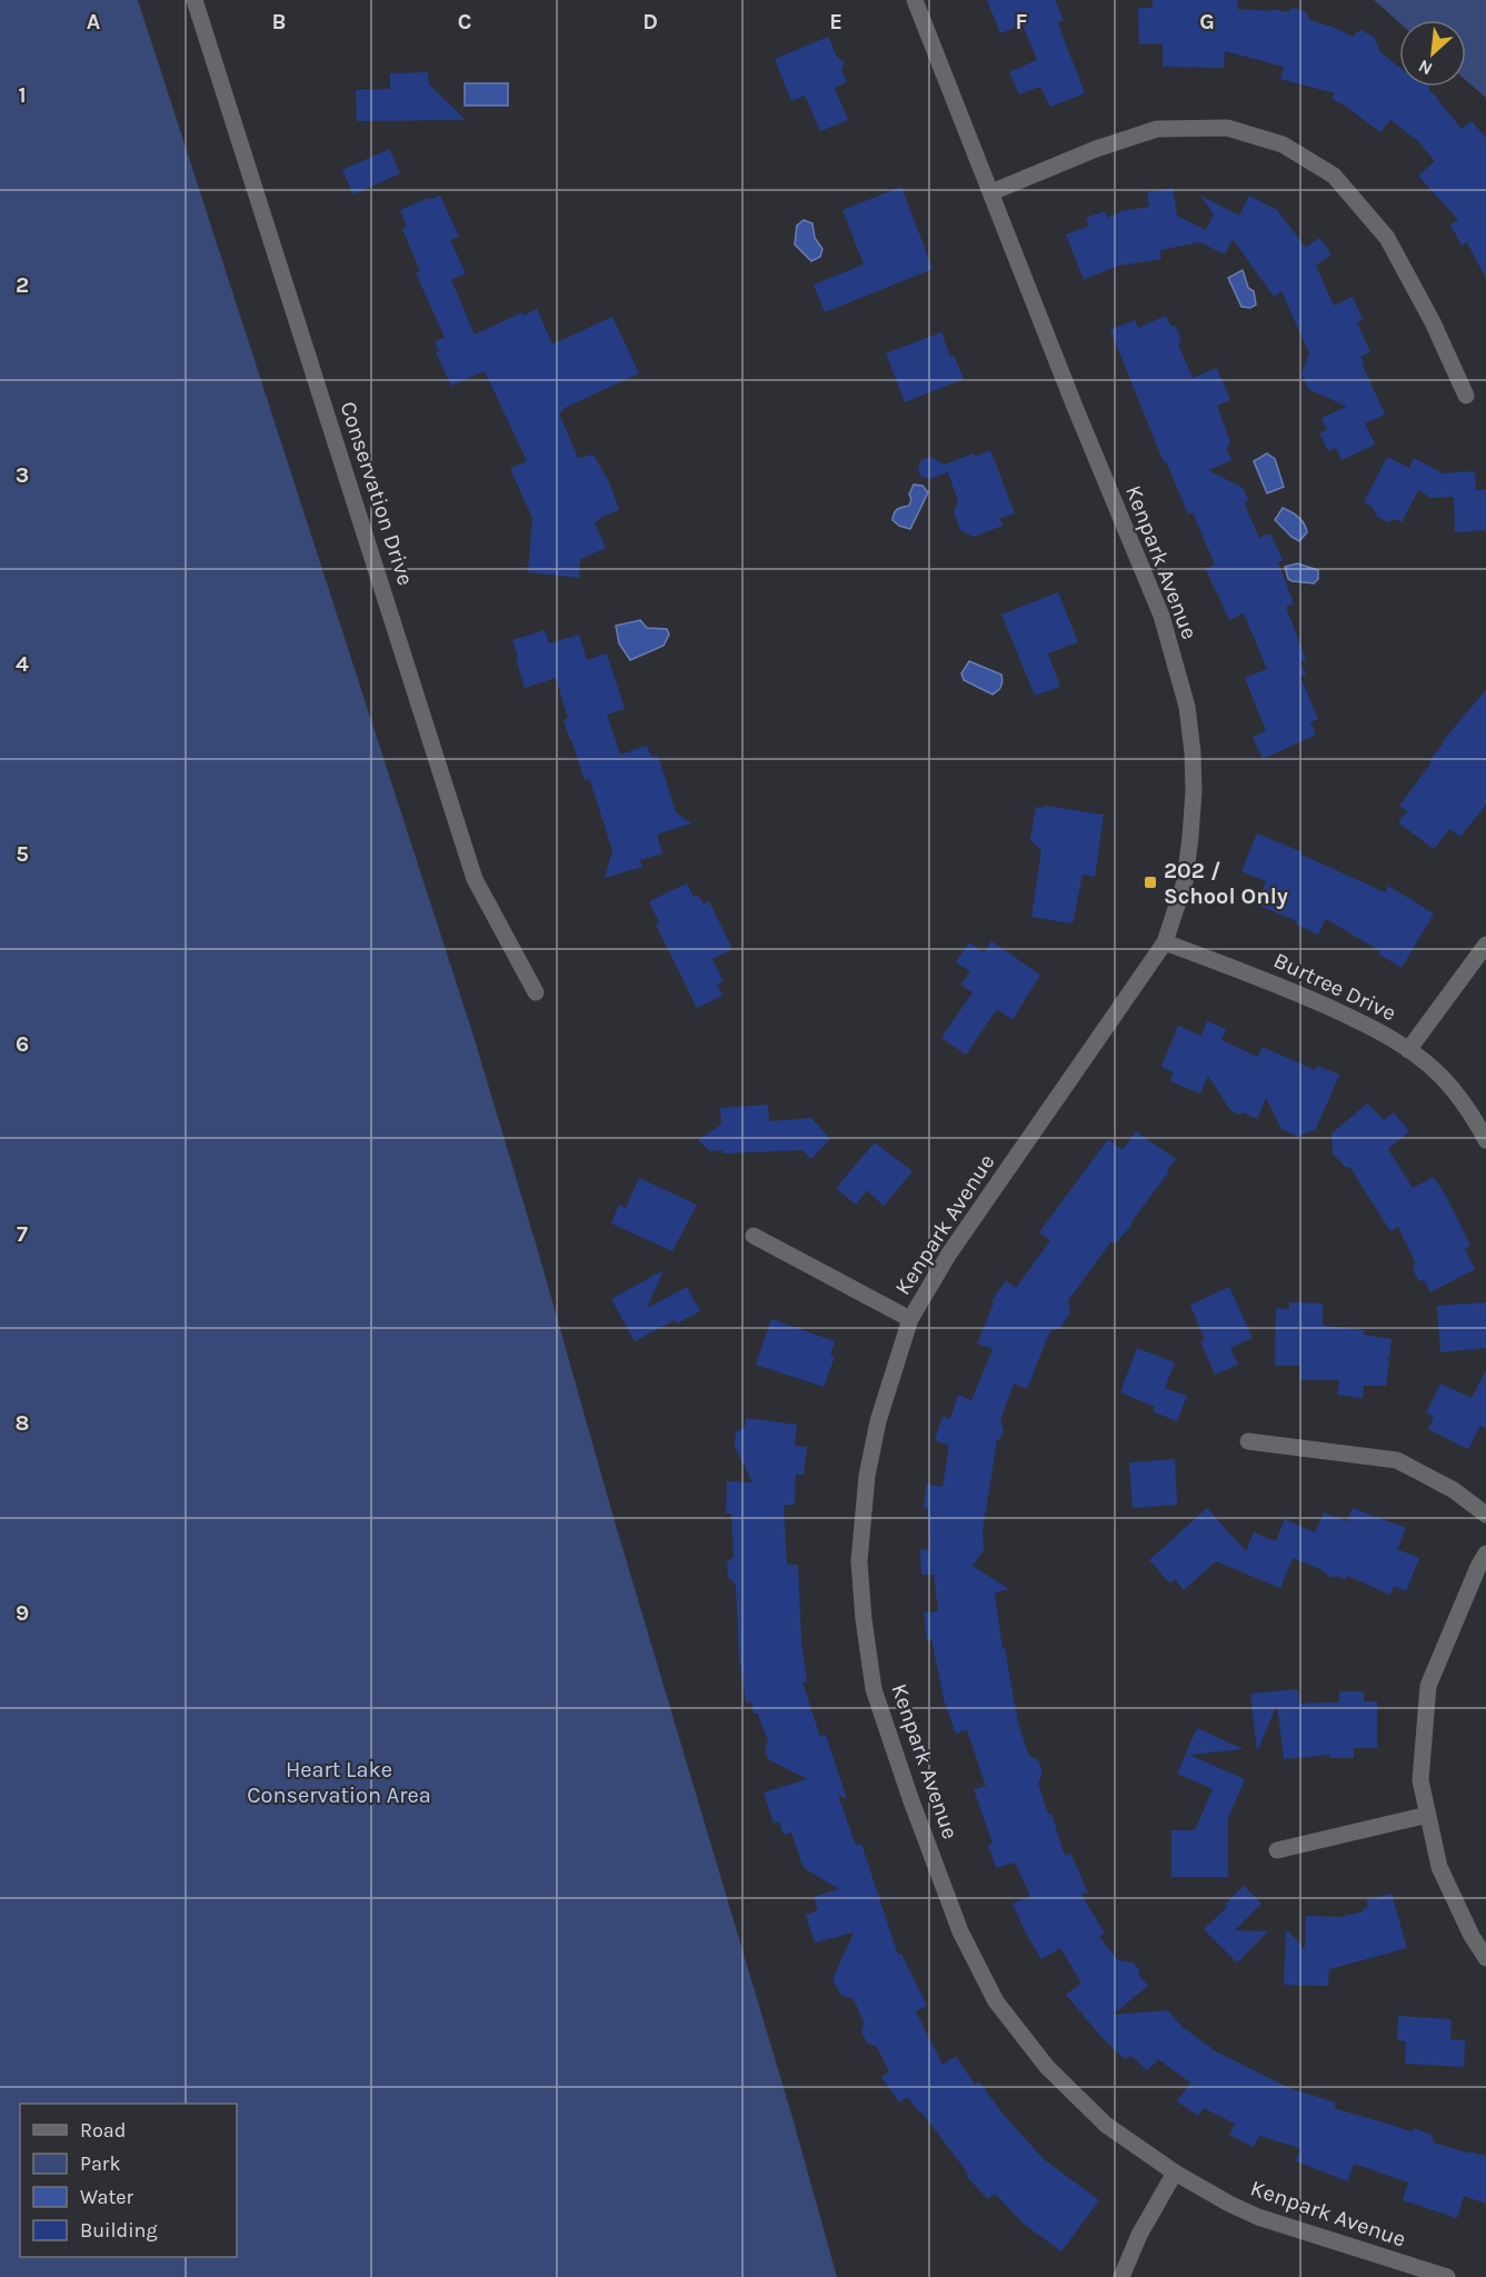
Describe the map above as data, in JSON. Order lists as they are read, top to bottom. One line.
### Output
{"streets":{"street":["Conservation Drive","Kenpark Avenue","Burtree Drive"]},"crossings":[["Kenpark Avenue","Burtree Drive"]],"parks":["Heart Lake Conservation Area"],"places":{"transit":["202 / School Only"]},"legend":["Road","Park","Water","Building"],"north":"bottom left","grid":{"columns":["A","B","C","D","E","F","G"],"rows":["1","2","3","4","5","6","7","8","9"]}}
